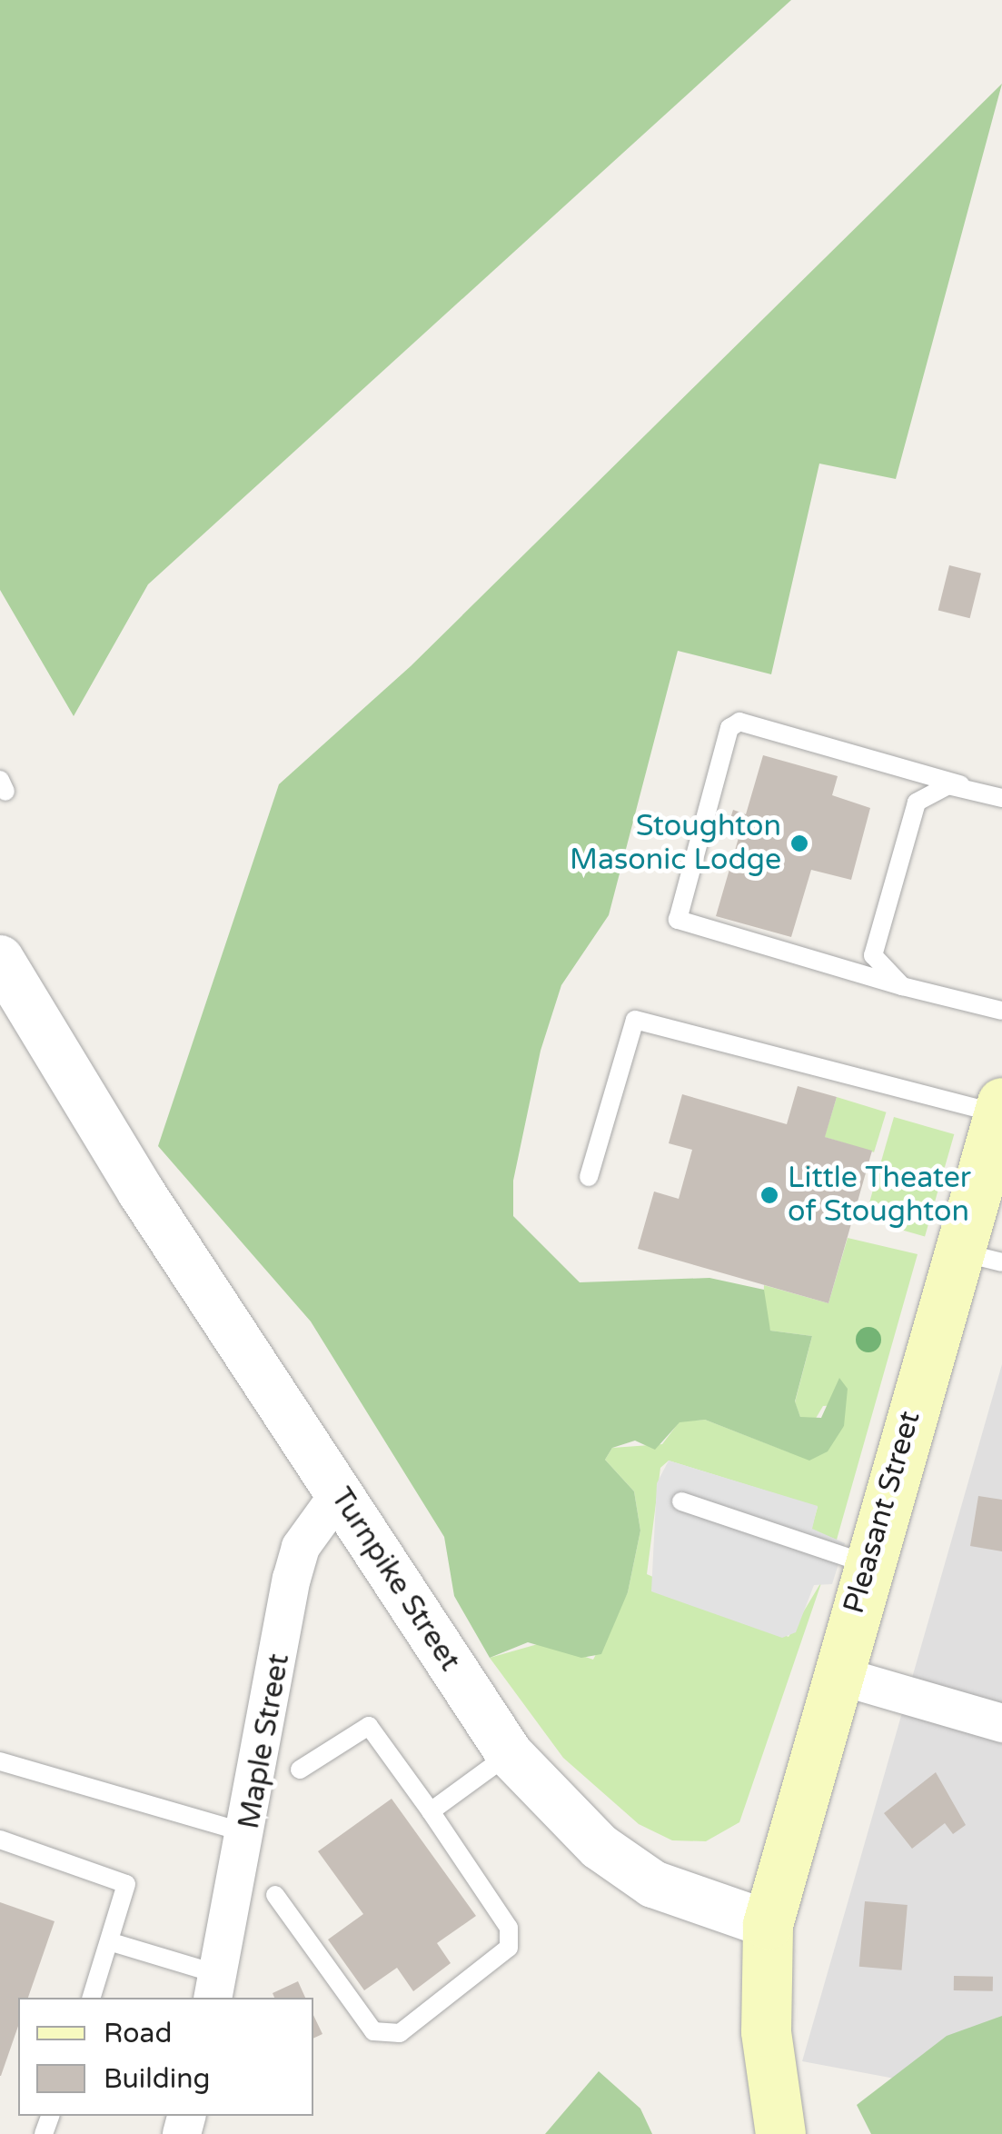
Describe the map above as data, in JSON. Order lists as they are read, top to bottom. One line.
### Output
{"streets":{"main road":["Pleasant Street"],"street":["Turnpike Street","Maple Street"]},"crossings":[["Pleasant Street","Turnpike Street"],["Turnpike Street","Maple Street"]],"places":["Stoughton Masonic Lodge","Little Theater of Stoughton"],"legend":["Road","Building"]}
